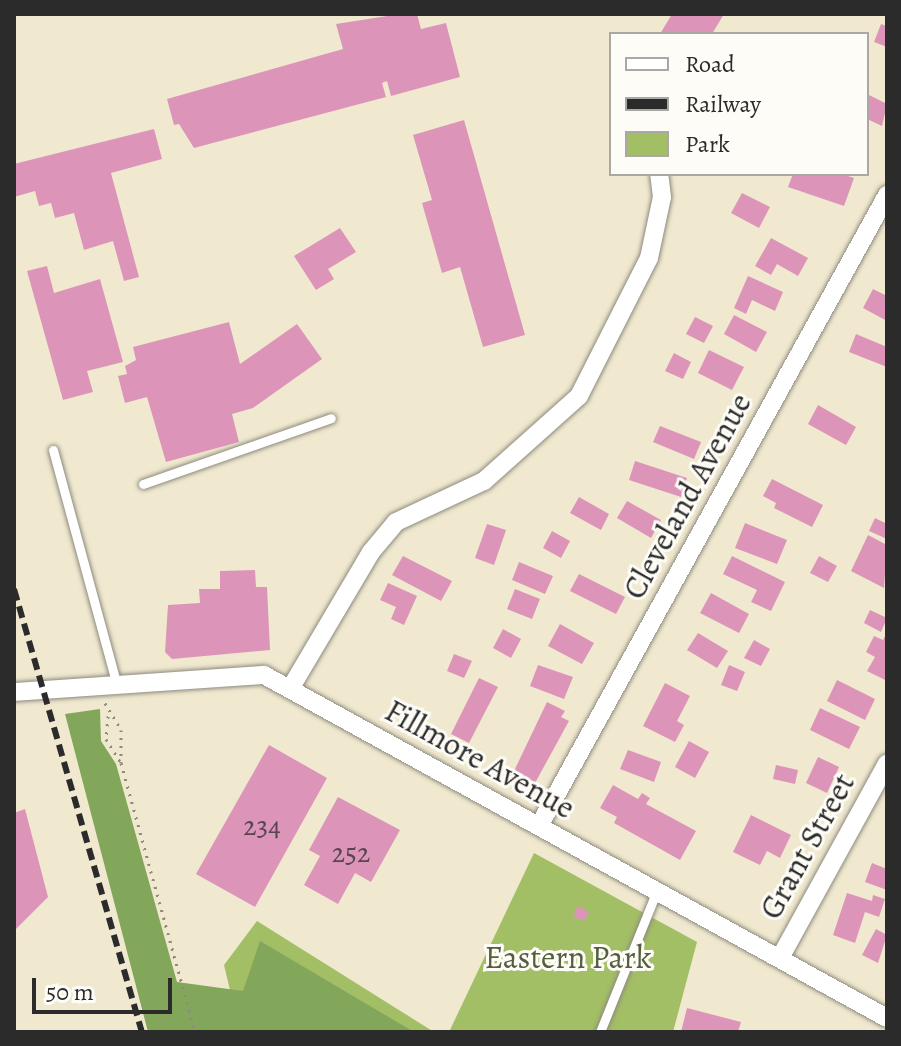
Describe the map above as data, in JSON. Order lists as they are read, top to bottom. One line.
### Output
{"streets":{"street":["Cleveland Avenue","Fillmore Avenue","Grant Street"]},"crossings":[["Cleveland Avenue","Fillmore Avenue"],["Fillmore Avenue","Grant Street"]],"parks":["Eastern Park"],"house_numbers":["234","252"],"legend":["Road","Railway","Park"],"scale_bar":"50 m"}
